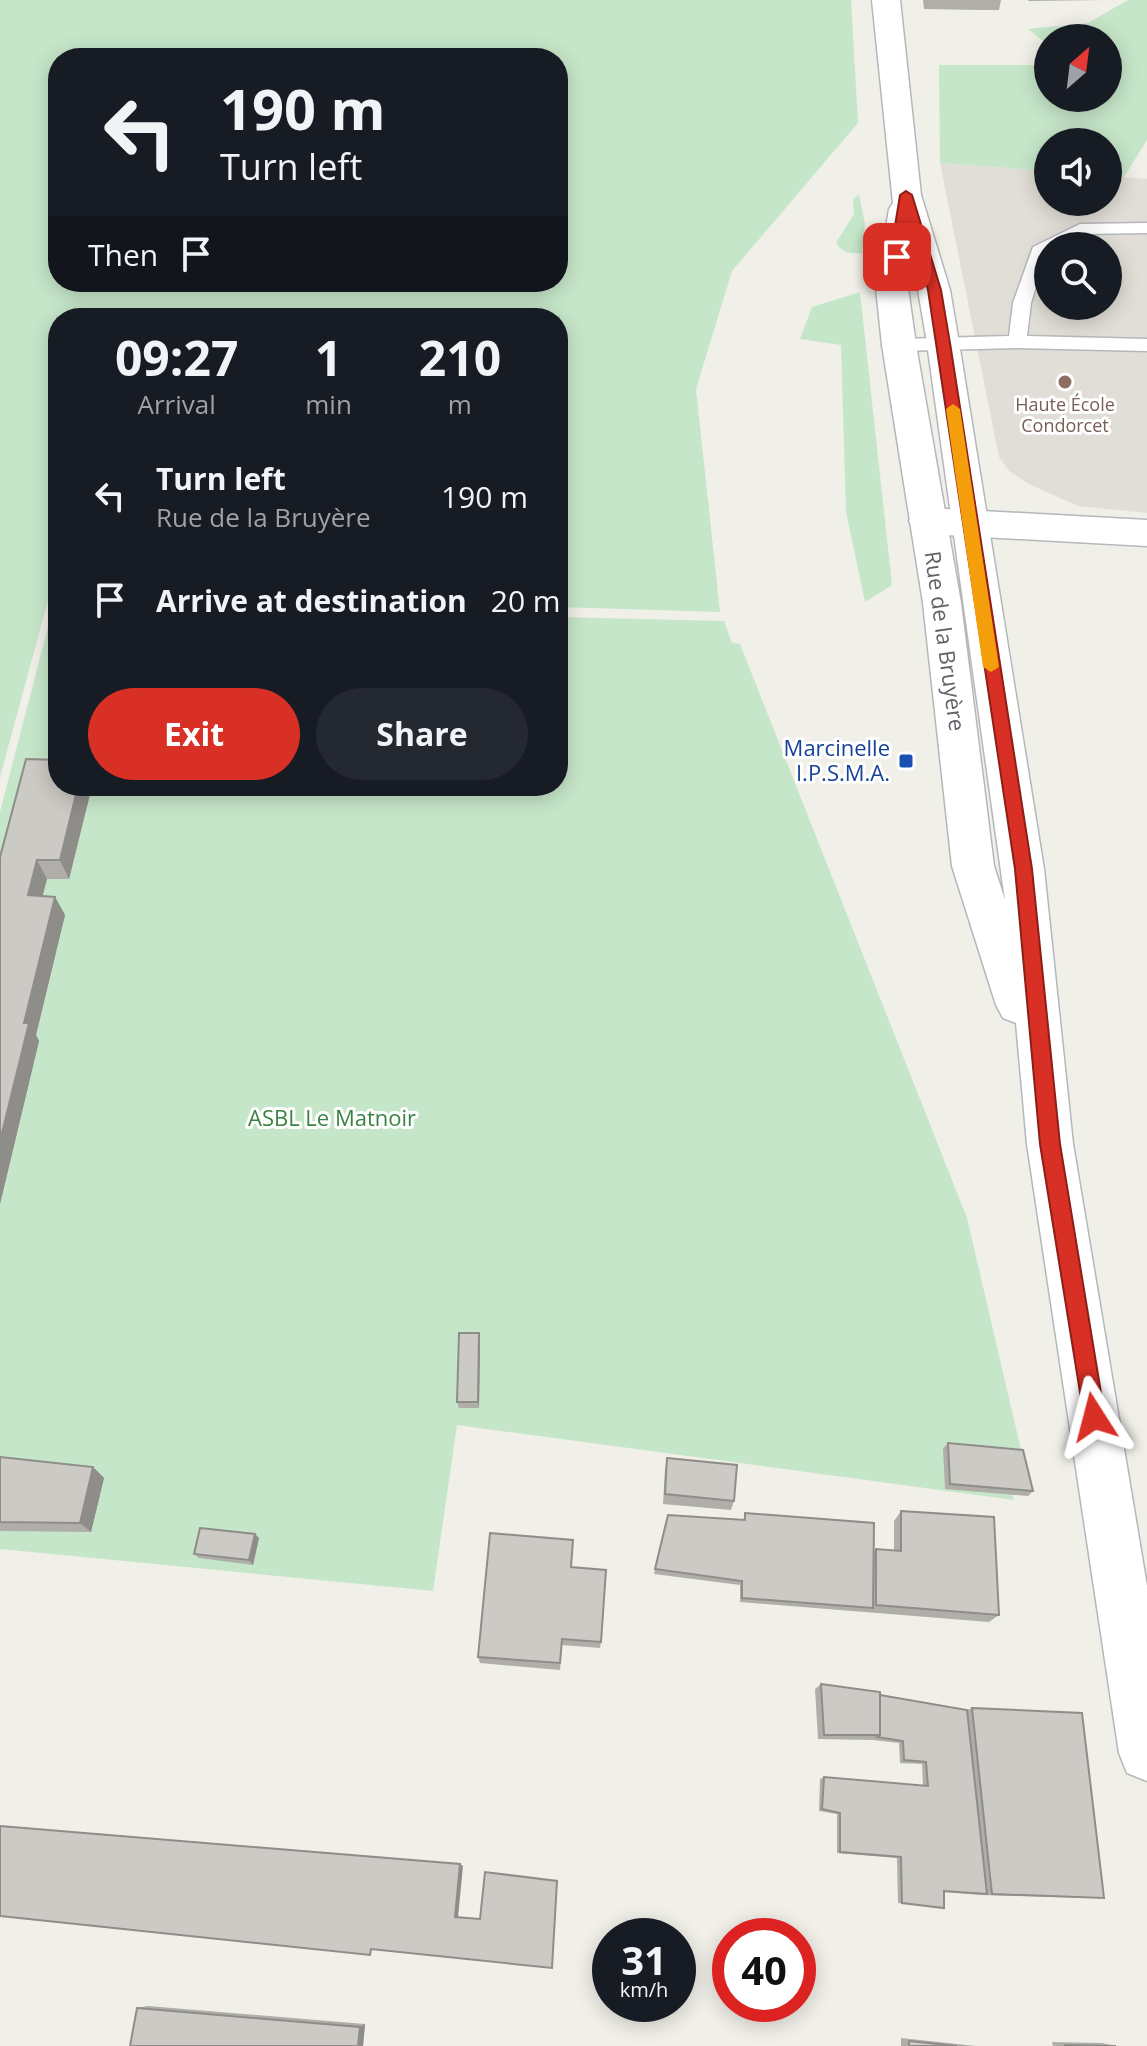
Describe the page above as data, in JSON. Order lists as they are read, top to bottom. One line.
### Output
{"streets":{"street":["Rue de la Bruyère"]},"parks":["ASBL Le Matnoir"],"places":{"other":["Haute École Condorcet"],"transit":["Marcinelle I.P.S.M.A."]},"north":"top right","page":{"turn":["190 m","Turn left"],"then":"Then","eta":["09:27","Arrival","1","min","210","m"],"list":[{"name":"Turn left","note":"Rue de la Bruyère","value":"190 m"},{"name":"Arrive at destination","value":"20 m"}],"buttons":["Exit","Share"],"speed":"31 km/h","limit":"40"}}
